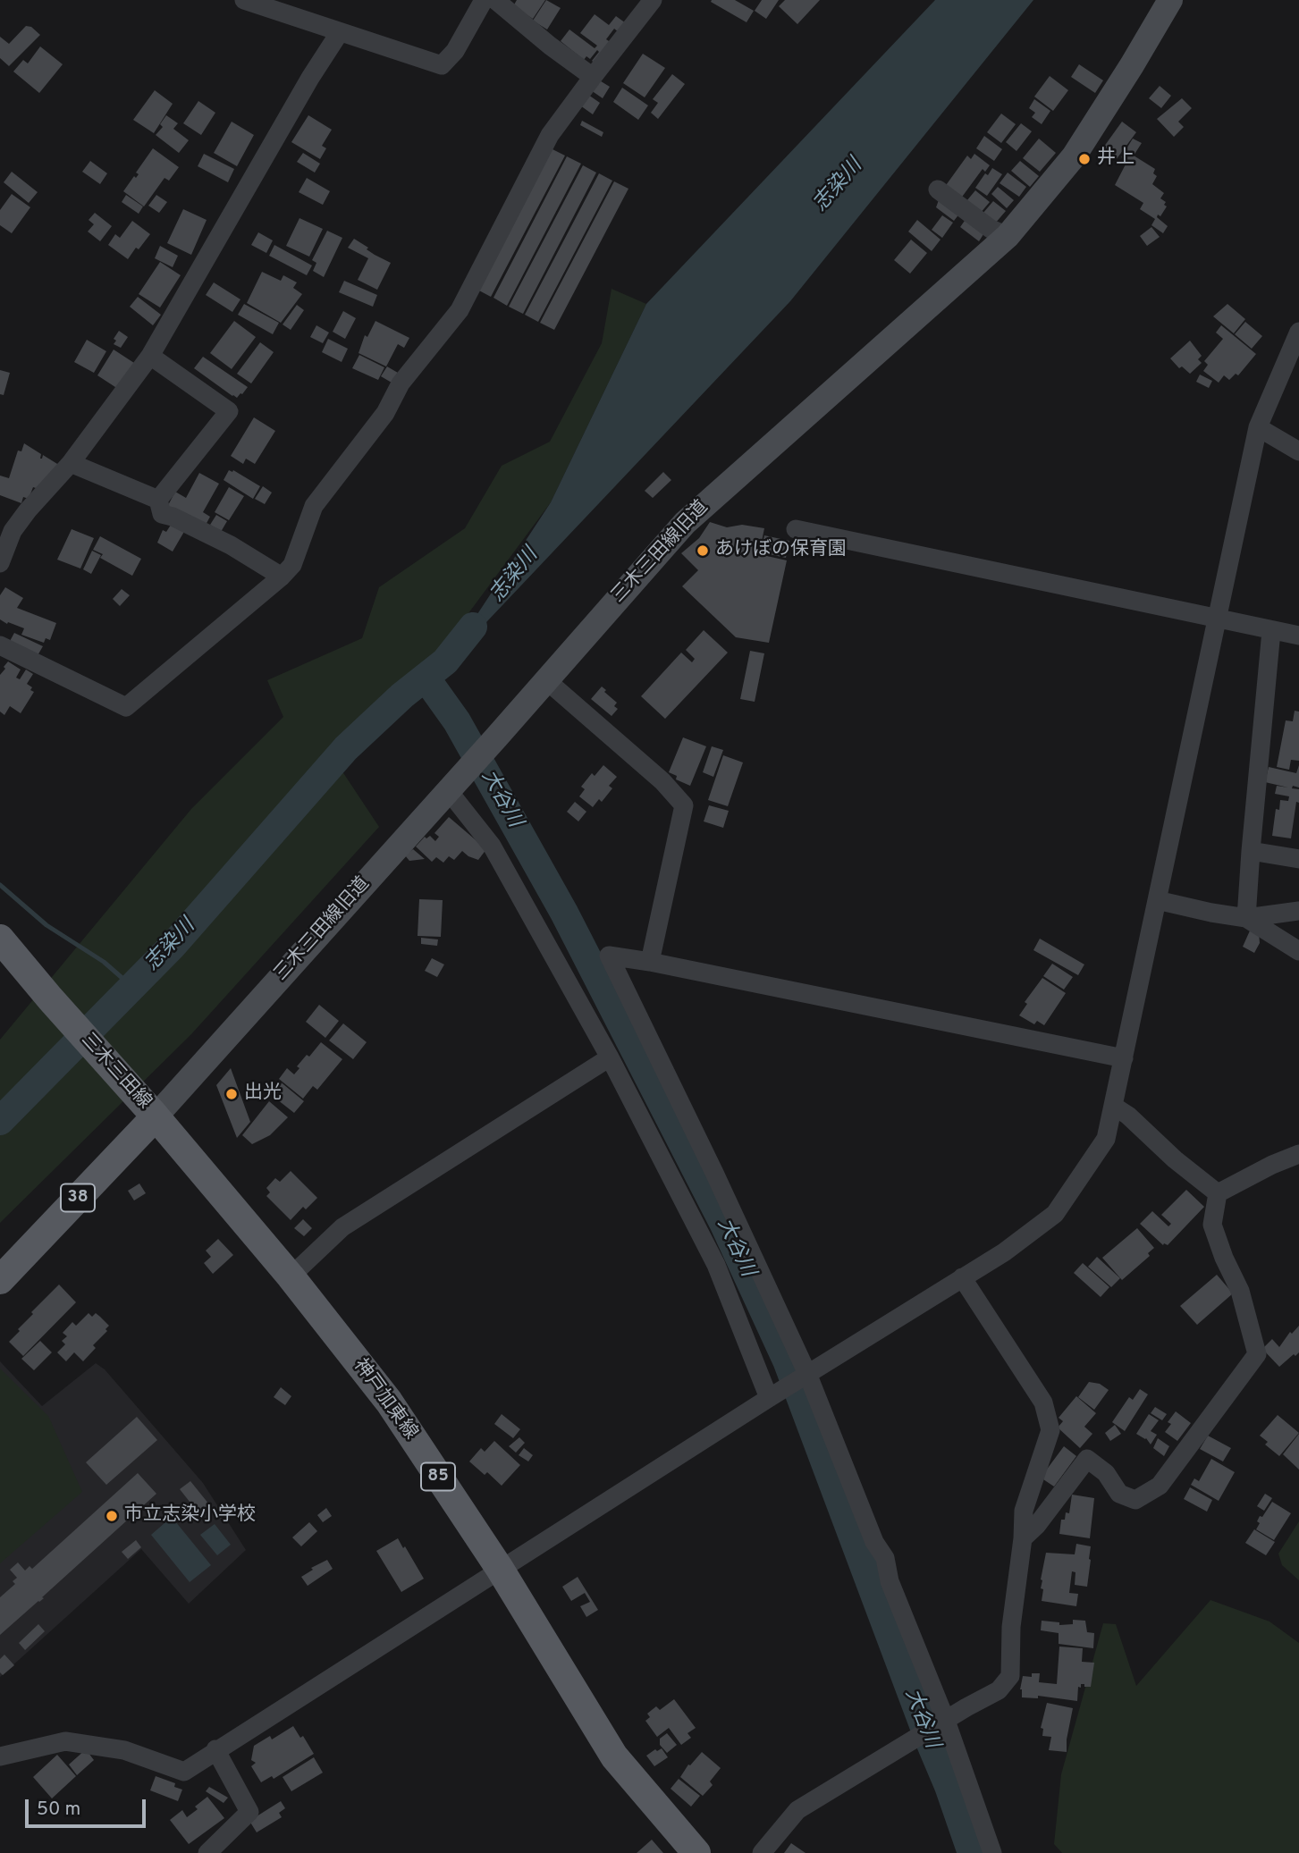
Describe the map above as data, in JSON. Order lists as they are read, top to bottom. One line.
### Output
{"streets":{"main road":["三木三田線","38","神戸加東線","85"],"street":["三木三田線旧道"]},"crossings":[["三木三田線旧道","三木三田線"],["三木三田線旧道","神戸加東線"],["三木三田線","神戸加東線"]],"water":["志染川","大谷川"],"places":["井上","あけぼの保育園","出光","市立志染小学校"],"scale_bar":"50 m"}
